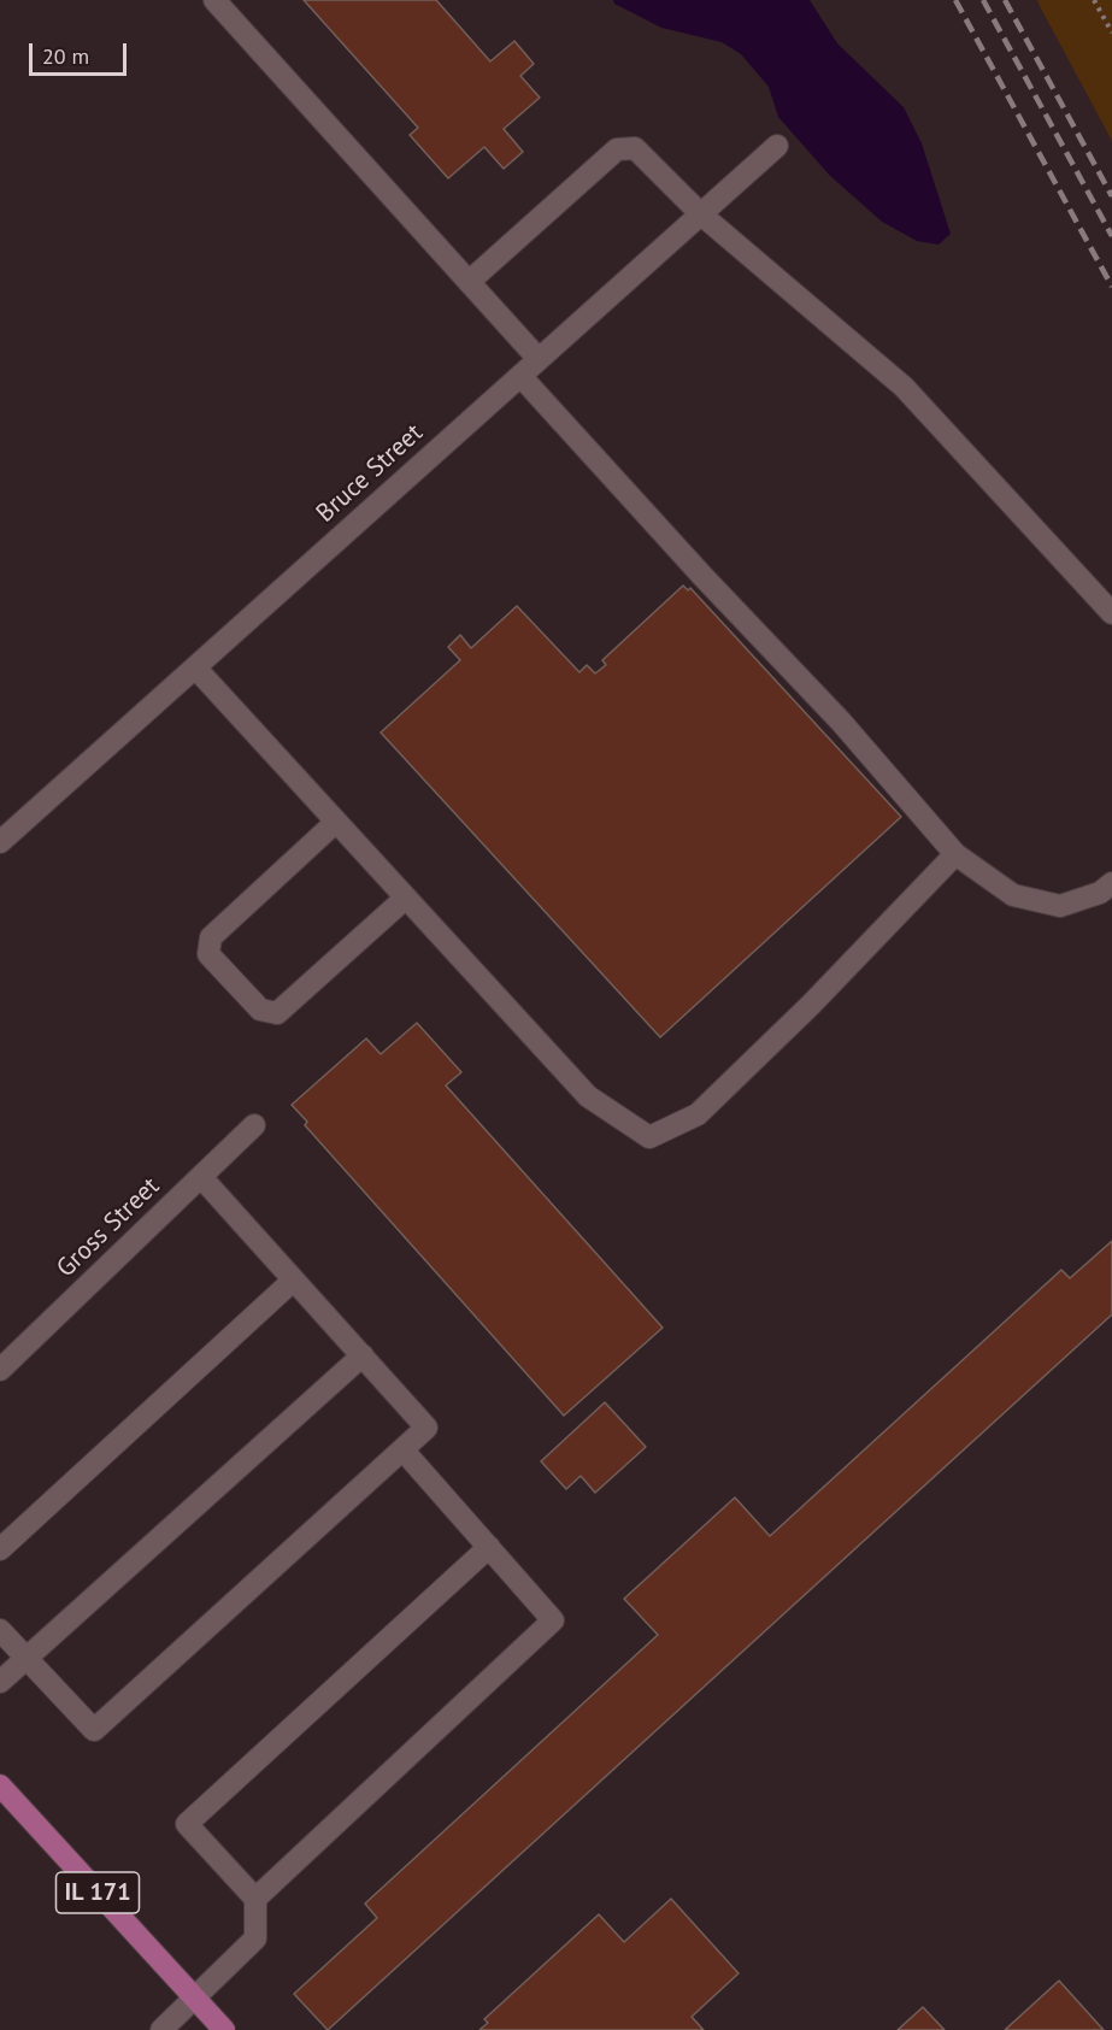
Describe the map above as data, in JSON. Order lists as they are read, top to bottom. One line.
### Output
{"streets":{"main road":["IL 171"],"street":["Bruce Street","Gross Street"]},"scale_bar":"20 m"}
